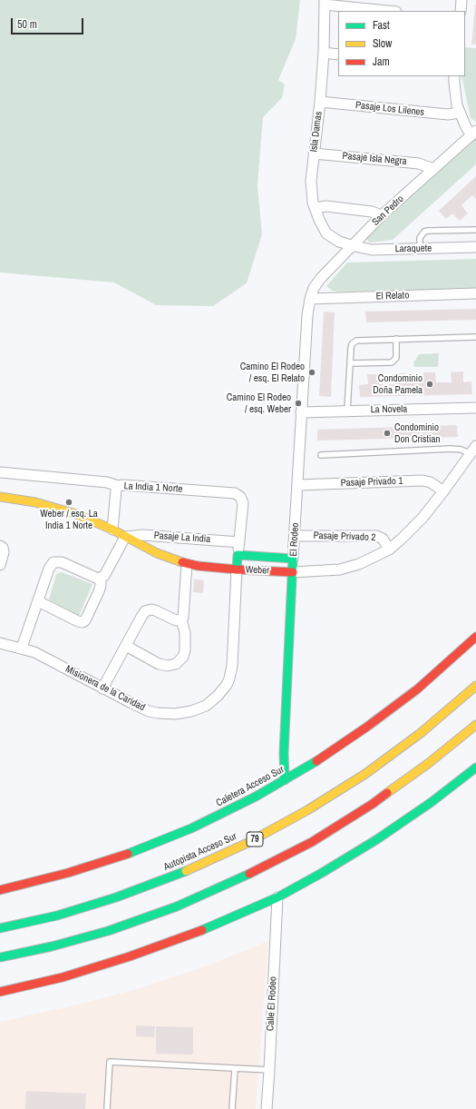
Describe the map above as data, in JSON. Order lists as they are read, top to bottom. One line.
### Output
{"streets":{"main road":["El Rodeo","Weber","Misionera de la Caridad","Caletera Acceso Sur","79","Autopista Acceso Sur"],"street":["Pasaje Los Lilenes","Isla Damas","Pasaje Isla Negra","San Pedro","Laraquete","El Relato","La Novela","Pasaje Privado 1","La India 1 Norte","Pasaje Privado 2","Pasaje La India","Calle El Rodeo"]},"crossings":[["Pasaje Los Lilenes","Isla Damas"],["Isla Damas","Pasaje Isla Negra"],["Isla Damas","San Pedro"],["Isla Damas","Laraquete"],["Pasaje Isla Negra","San Pedro"],["San Pedro","Laraquete"],["San Pedro","El Relato"],["San Pedro","El Rodeo"],["El Relato","El Rodeo"],["La Novela","El Rodeo"],["Pasaje Privado 1","El Rodeo"],["Pasaje Privado 1","Weber"],["La India 1 Norte","Pasaje La India"],["Pasaje Privado 2","El Rodeo"],["Pasaje Privado 2","Weber"],["Pasaje La India","Weber"],["El Rodeo","Weber"],["El Rodeo","Caletera Acceso Sur"],["Weber","Misionera de la Caridad"]],"places":["Camino El Rodeo / esq. El Relato","Condominio Doña Pamela","Camino El Rodeo / esq. Weber","Condominio Don Cristian","Weber / esq. La India 1 Norte"],"legend":["Fast","Slow","Jam"],"scale_bar":"50 m"}
